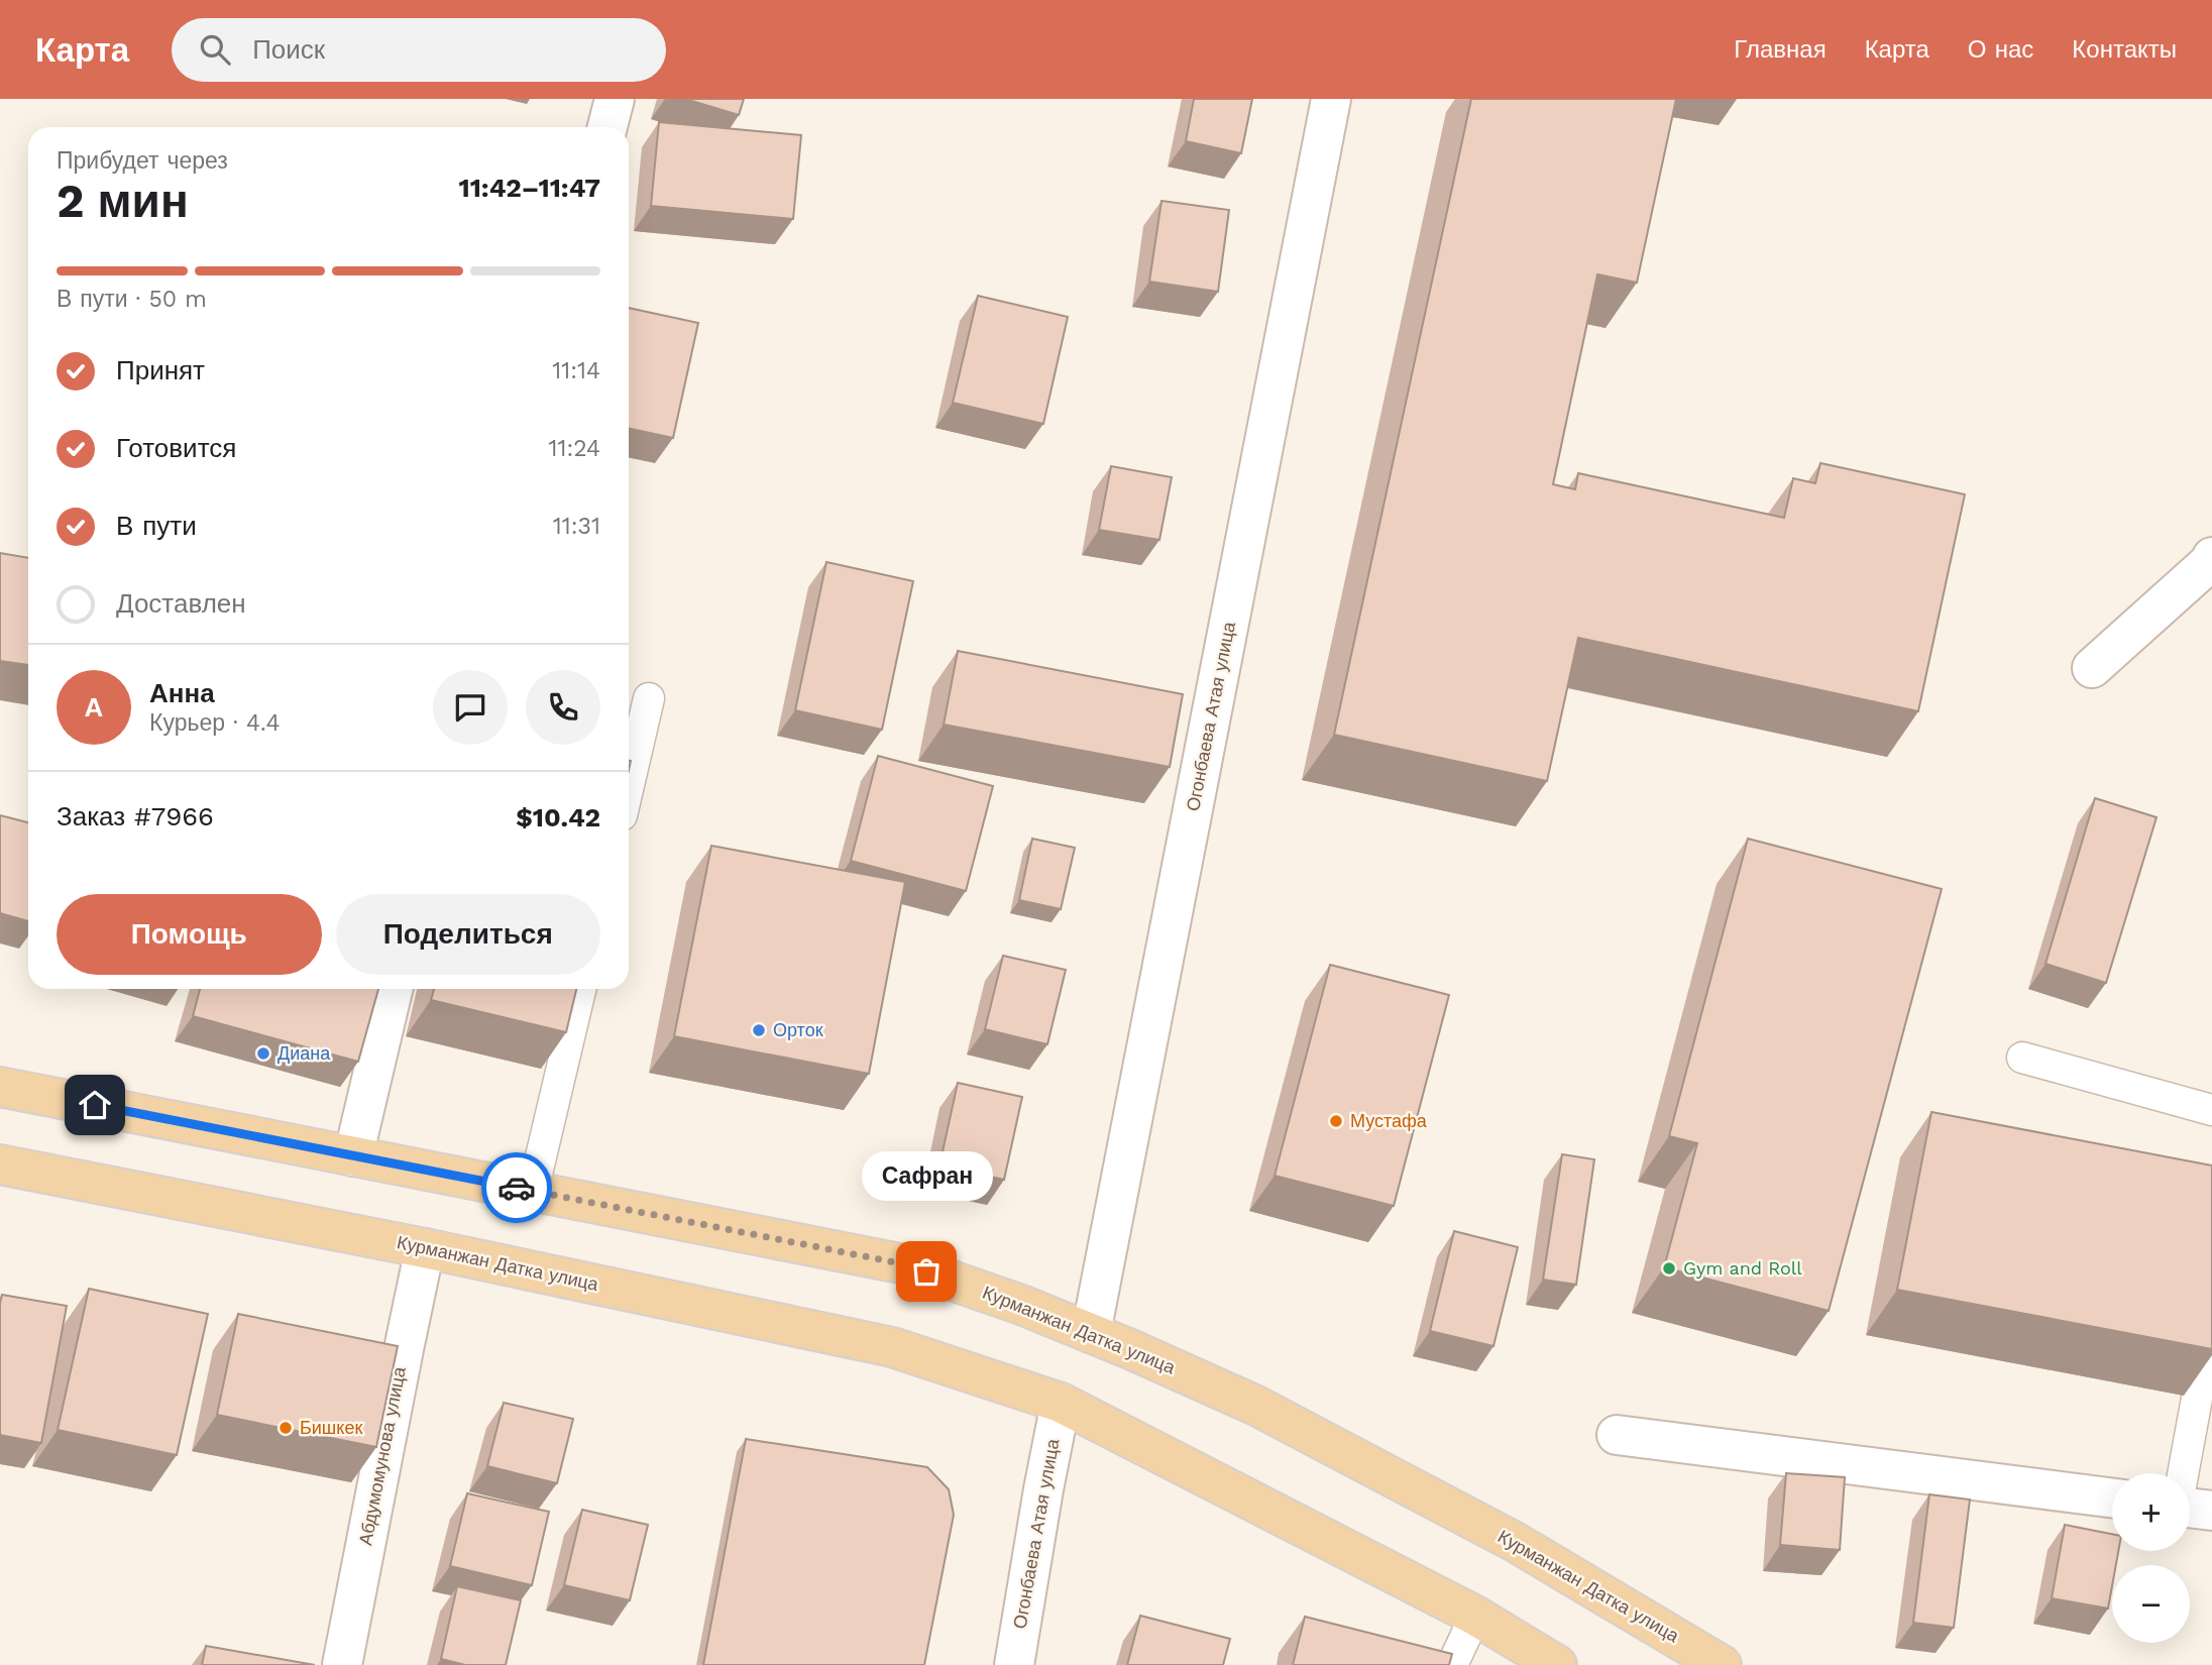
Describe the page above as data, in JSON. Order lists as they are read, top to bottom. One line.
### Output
{"streets":{"main road":["Курманжан Датка улица"],"street":["Огонбаева Атая улица","Абдумомунова улица"]},"crossings":[["Огонбаева Атая улица","Курманжан Датка улица"],["Курманжан Датка улица","Абдумомунова улица"]],"places":["Орток","Диана","Мустафа","Gym and Roll","Сафран","Бишкек"],"page":{"header":"Карта","search":"Поиск","nav":["Главная","Карта","О нас","Контакты"],"heading":["2 мин","Прибудет через","11:42–11:47"],"panel":["Анна","Курьер · 4.4","Заказ #7966","$10.42"],"bar":"В пути · 50 m","list":[["Принят","11:14"],["Готовится","11:24"],["В пути","11:31"],"Доставлен"],"round":"А","buttons":["Помощь","Поделиться"],"bubble":"Сафран","map_buttons":["+","−"]}}
